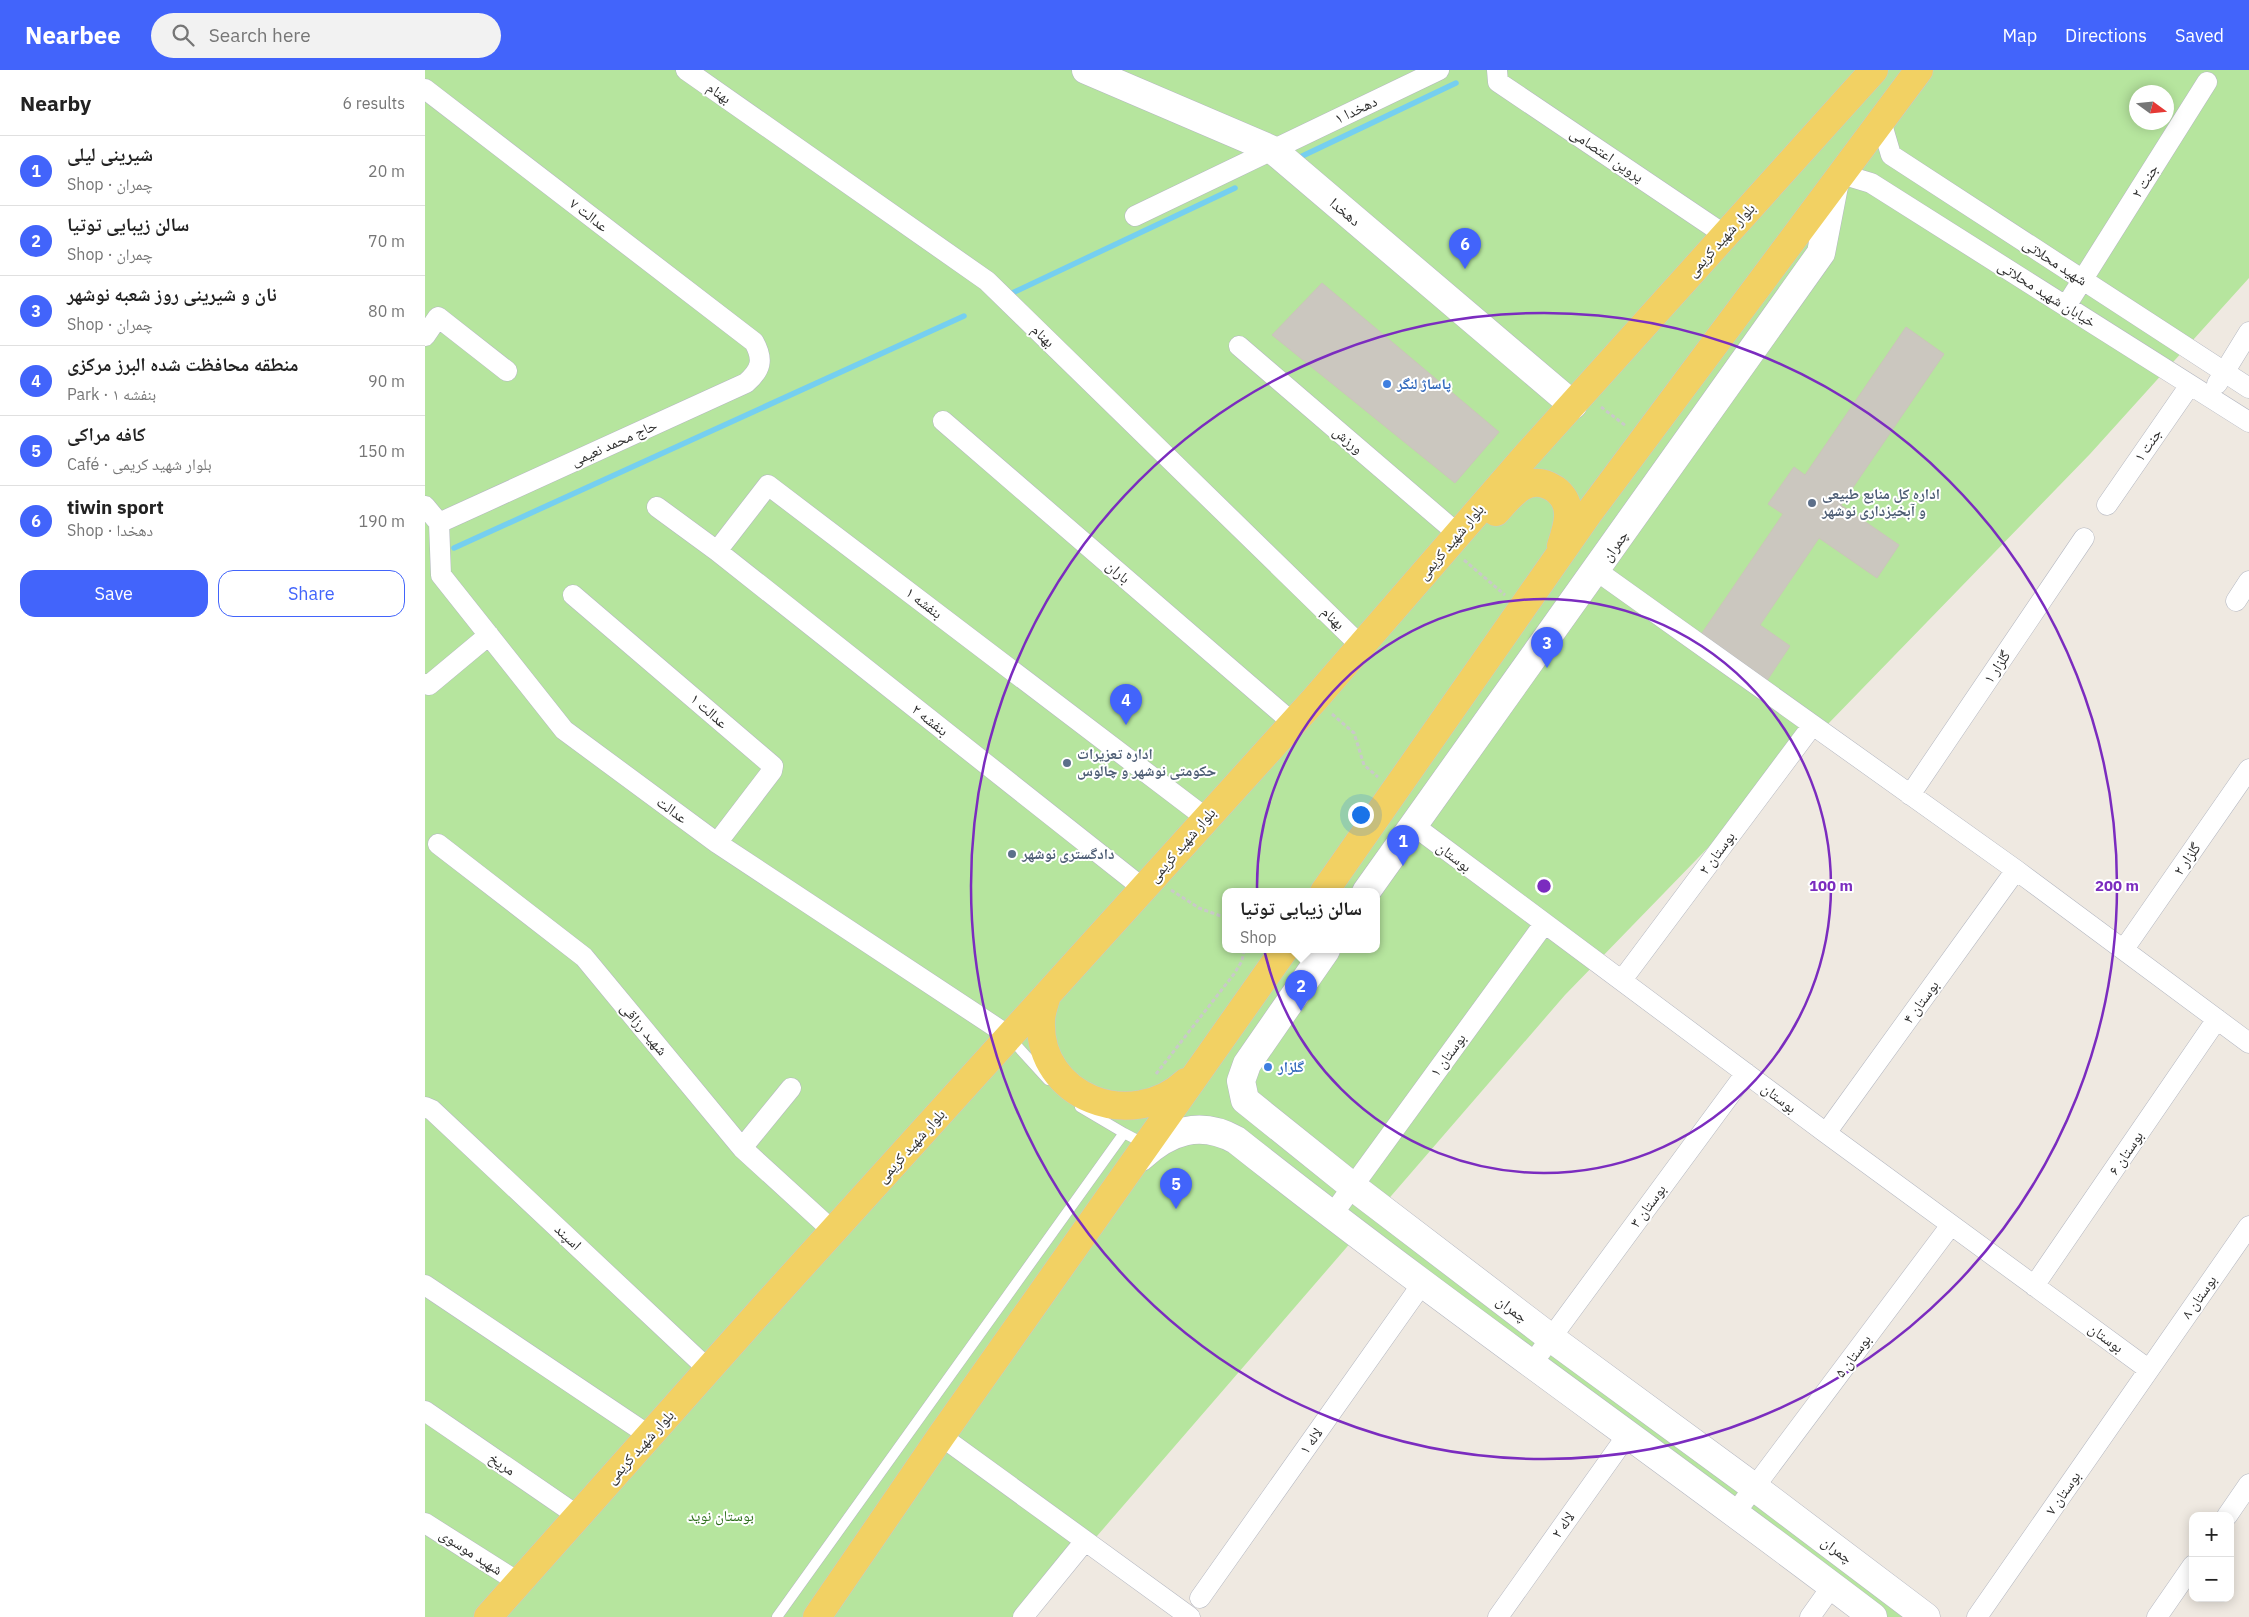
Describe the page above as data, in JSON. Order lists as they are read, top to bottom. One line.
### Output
{"streets":{"main road":["بلوار شهید کریمی"],"street":["بهنام","دهخدا ۱","پروین اعتصامی","جنت ۲","دهخدا","۷ عدالت","شهید محلاتی","خیابان شهید محلاتی","ورزش","حاج محمد نعیمی","جنت ۱","چمران","باران","بنفشه ۱","گلزار ۱","عدالت ۱","بنفشه ۲","عدالت","بوستان ۲","بوستان","گلزار ۲","بوستان ۴","شهید رزاقی","بوستان ۱","بوستان ۶","بوستان ۳","اسپند","بوستان ۸","بوستان ۵","لاله ۱","مریخ","بوستان ۷","لاله ۲","شهید موسوی"]},"crossings":[["بهنام","بلوار شهید کریمی"],["دهخدا ۱","دهخدا"],["پروین اعتصامی","بلوار شهید کریمی"],["جنت ۲","شهید محلاتی"],["جنت ۲","خیابان شهید محلاتی"],["دهخدا","بلوار شهید کریمی"],["۷ عدالت","حاج محمد نعیمی"],["بلوار شهید کریمی","ورزش"],["بلوار شهید کریمی","باران"],["بلوار شهید کریمی","بنفشه ۱"],["بلوار شهید کریمی","بنفشه ۲"],["بلوار شهید کریمی","عدالت"],["بلوار شهید کریمی","شهید رزاقی"],["بلوار شهید کریمی","اسپند"],["بلوار شهید کریمی","مریخ"],["بلوار شهید کریمی","شهید موسوی"],["خیابان شهید محلاتی","جنت ۱"],["خیابان شهید محلاتی","چمران"],["حاج محمد نعیمی","عدالت"],["چمران","بوستان"],["چمران","بوستان ۱"],["چمران","بوستان ۳"],["چمران","بوستان ۵"],["بنفشه ۱","بنفشه ۲"],["عدالت ۱","عدالت"],["بوستان ۲","بوستان"],["بوستان","بوستان ۴"],["بوستان","بوستان ۱"],["بوستان","بوستان ۶"],["بوستان","بوستان ۳"],["بوستان","بوستان ۸"],["بوستان","بوستان ۵"],["بوستان","بوستان ۷"],["بوستان ۸","بوستان ۷"]],"parks":["بوستان نوید"],"places":["پاساژ لنگر","اداره كل منابع طبيعی و آبخيزداری نوشهر","اداره تعزیرات حکومتی نوشهر و چالوس","دادگستری نوشهر","گلزار"],"north":"right","page":{"header":"Nearbee","search":"Search here","nav":["Map","Directions","Saved"],"heading":["Nearby","6 results"],"list":[{"mark":"1","name":"شیرینی لیلی","note":"Shop · چمران","value":"20 m"},{"mark":"2","name":"سالن زیبایی توتیا","note":"Shop · چمران","value":"70 m"},{"mark":"3","name":"نان و شیرینی روز شعبه نوشهر","note":"Shop · چمران","value":"80 m"},{"mark":"4","name":"منطقه محافظت شده البرز مرکزی","note":"Park · بنفشه ۱","value":"90 m"},{"mark":"5","name":"کافه مراکی","note":"Café · بلوار شهید کریمی","value":"150 m"},{"mark":"6","name":"tiwin sport","note":"Shop · دهخدا","value":"190 m"}],"pins":["6","3","4","1","2","5"],"buttons":["Save","Share"],"popup":["سالن زیبایی توتیا","Shop"],"map_buttons":["+","−"]},"rings":["100 m","200 m"]}
